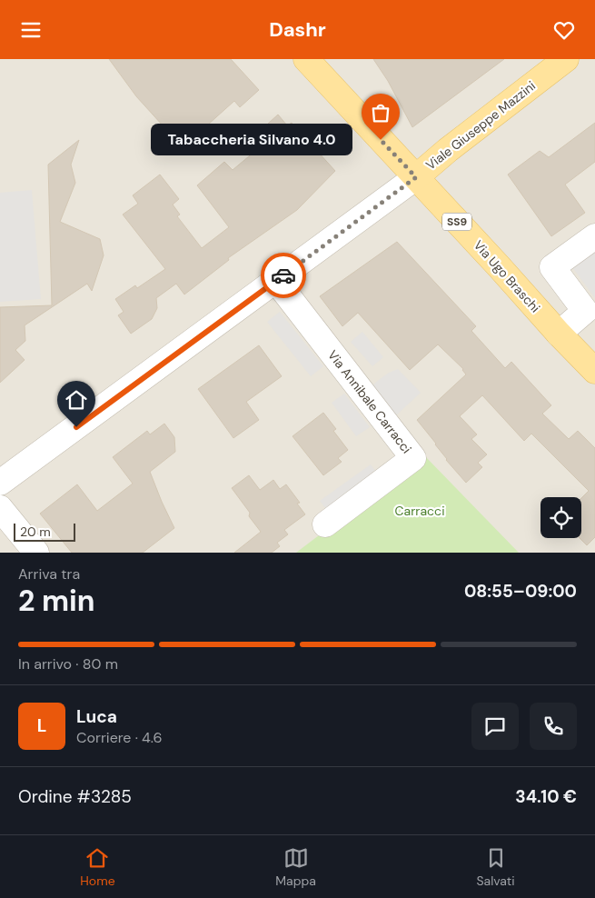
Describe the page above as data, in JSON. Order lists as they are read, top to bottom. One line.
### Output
{"streets":{"main road":["Viale Giuseppe Mazzini","SS9","Via Ugo Braschi"],"street":["Via Annibale Carracci"]},"crossings":[["Viale Giuseppe Mazzini","Via Ugo Braschi"],["Viale Giuseppe Mazzini","Via Annibale Carracci"]],"parks":["Carracci"],"places":["Tabaccheria Silvano 4.0"],"scale_bar":"20 m","page":{"header":"Dashr","bubble":"Tabaccheria Silvano 4.0","scale":"20 m","heading":["2 min","Arriva tra","08:55–09:00"],"panel":["Luca","Corriere · 4.6","Ordine #3285","34.10 €"],"bar":"In arrivo · 80 m","round":"L","tabs":["Home","Mappa","Salvati"]}}
